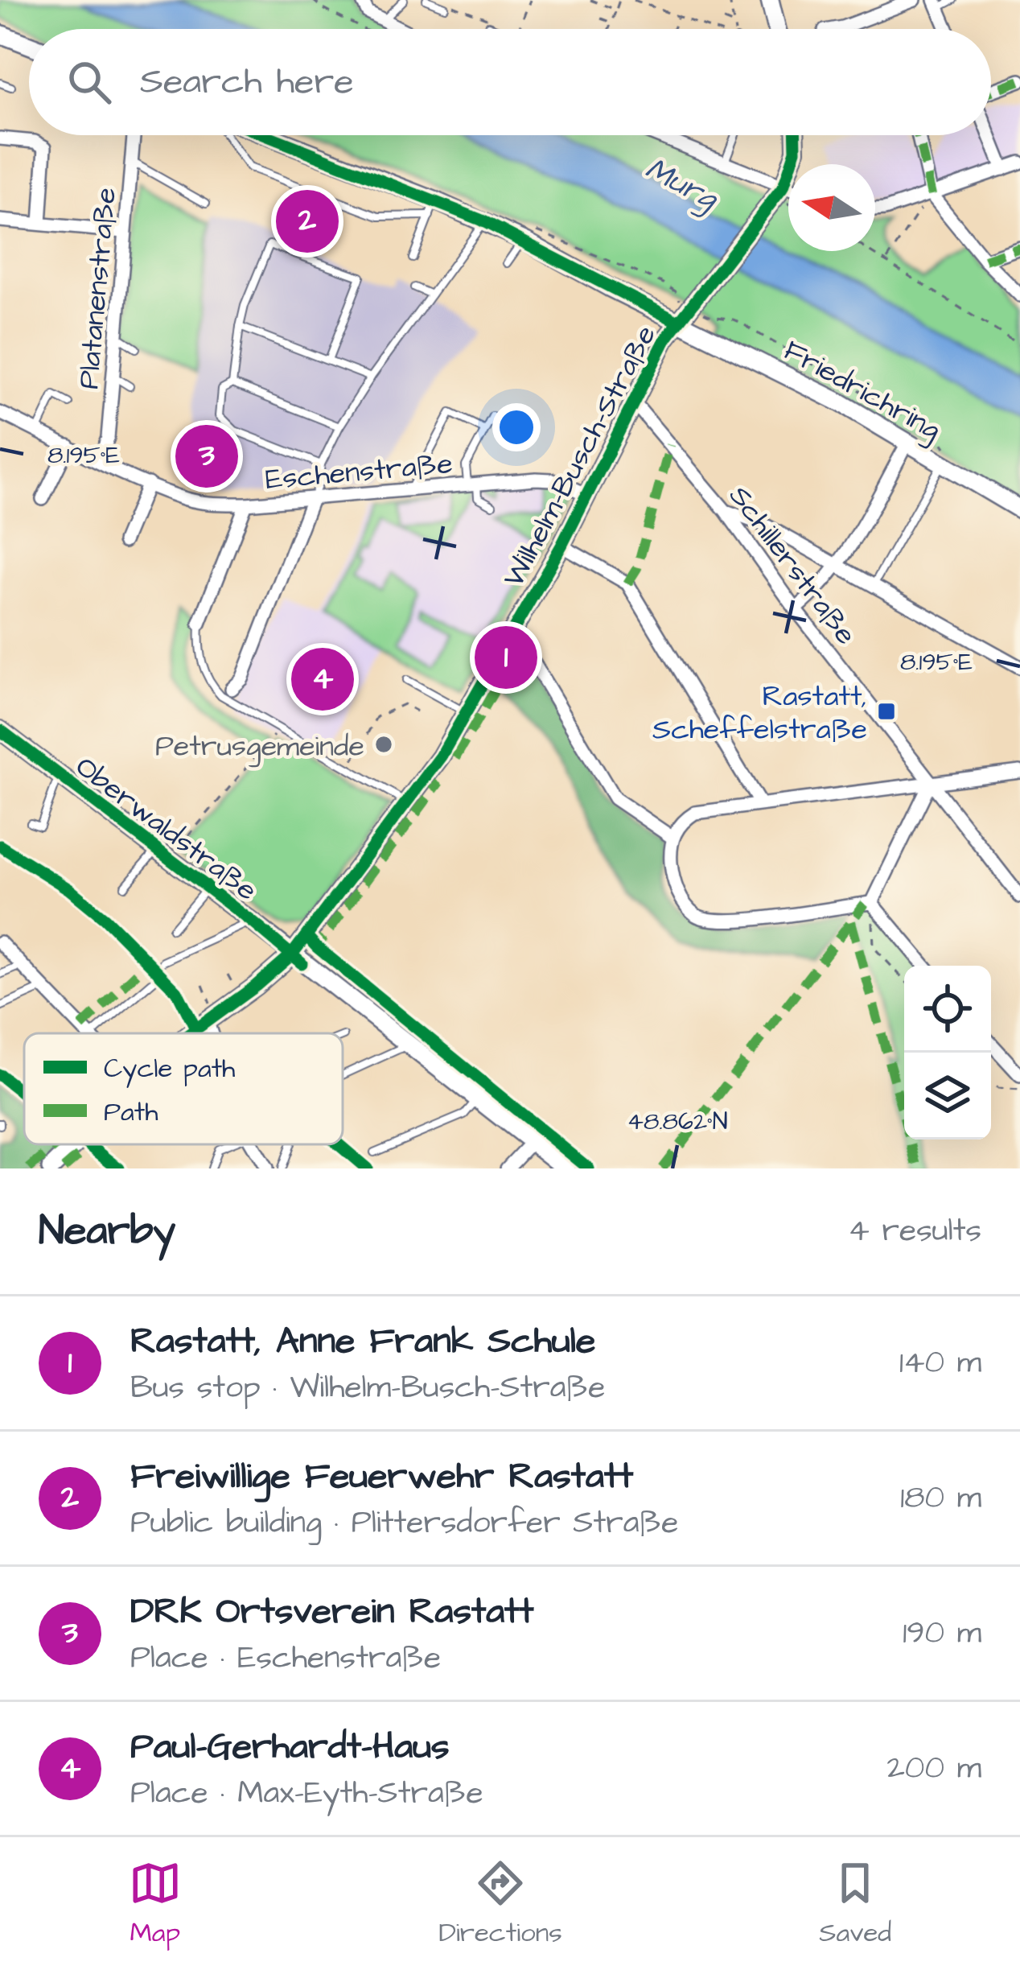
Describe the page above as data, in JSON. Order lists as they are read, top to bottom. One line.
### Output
{"streets":{"street":["Platanenstraße","Friedrichring","Wilhelm-Busch-Straße","Eschenstraße","Schillerstraße","Oberwaldstraße"]},"crossings":[["Platanenstraße","Eschenstraße"],["Friedrichring","Wilhelm-Busch-Straße"],["Wilhelm-Busch-Straße","Eschenstraße"],["Wilhelm-Busch-Straße","Schillerstraße"],["Wilhelm-Busch-Straße","Oberwaldstraße"]],"water":["Murg"],"places":{"transit":["Rastatt, Scheffelstraße"],"other":["Petrusgemeinde"]},"legend":["Cycle path","Path"],"north":"left","page":{"search":"Search here","pins":["2","3","1","4"],"heading":["Nearby","4 results"],"list":[{"mark":"1","name":"Rastatt, Anne Frank Schule","note":"Bus stop · Wilhelm-Busch-Straße","value":"140 m"},{"mark":"2","name":"Freiwillige Feuerwehr Rastatt","note":"Public building · Plittersdorfer Straße","value":"180 m"},{"mark":"3","name":"DRK Ortsverein Rastatt","note":"Place · Eschenstraße","value":"190 m"},{"mark":"4","name":"Paul-Gerhardt-Haus","note":"Place · Max-Eyth-Straße","value":"200 m"}],"nav":["Map","Directions","Saved"]},"coordinates":["8.195°E","48.862°N"]}
